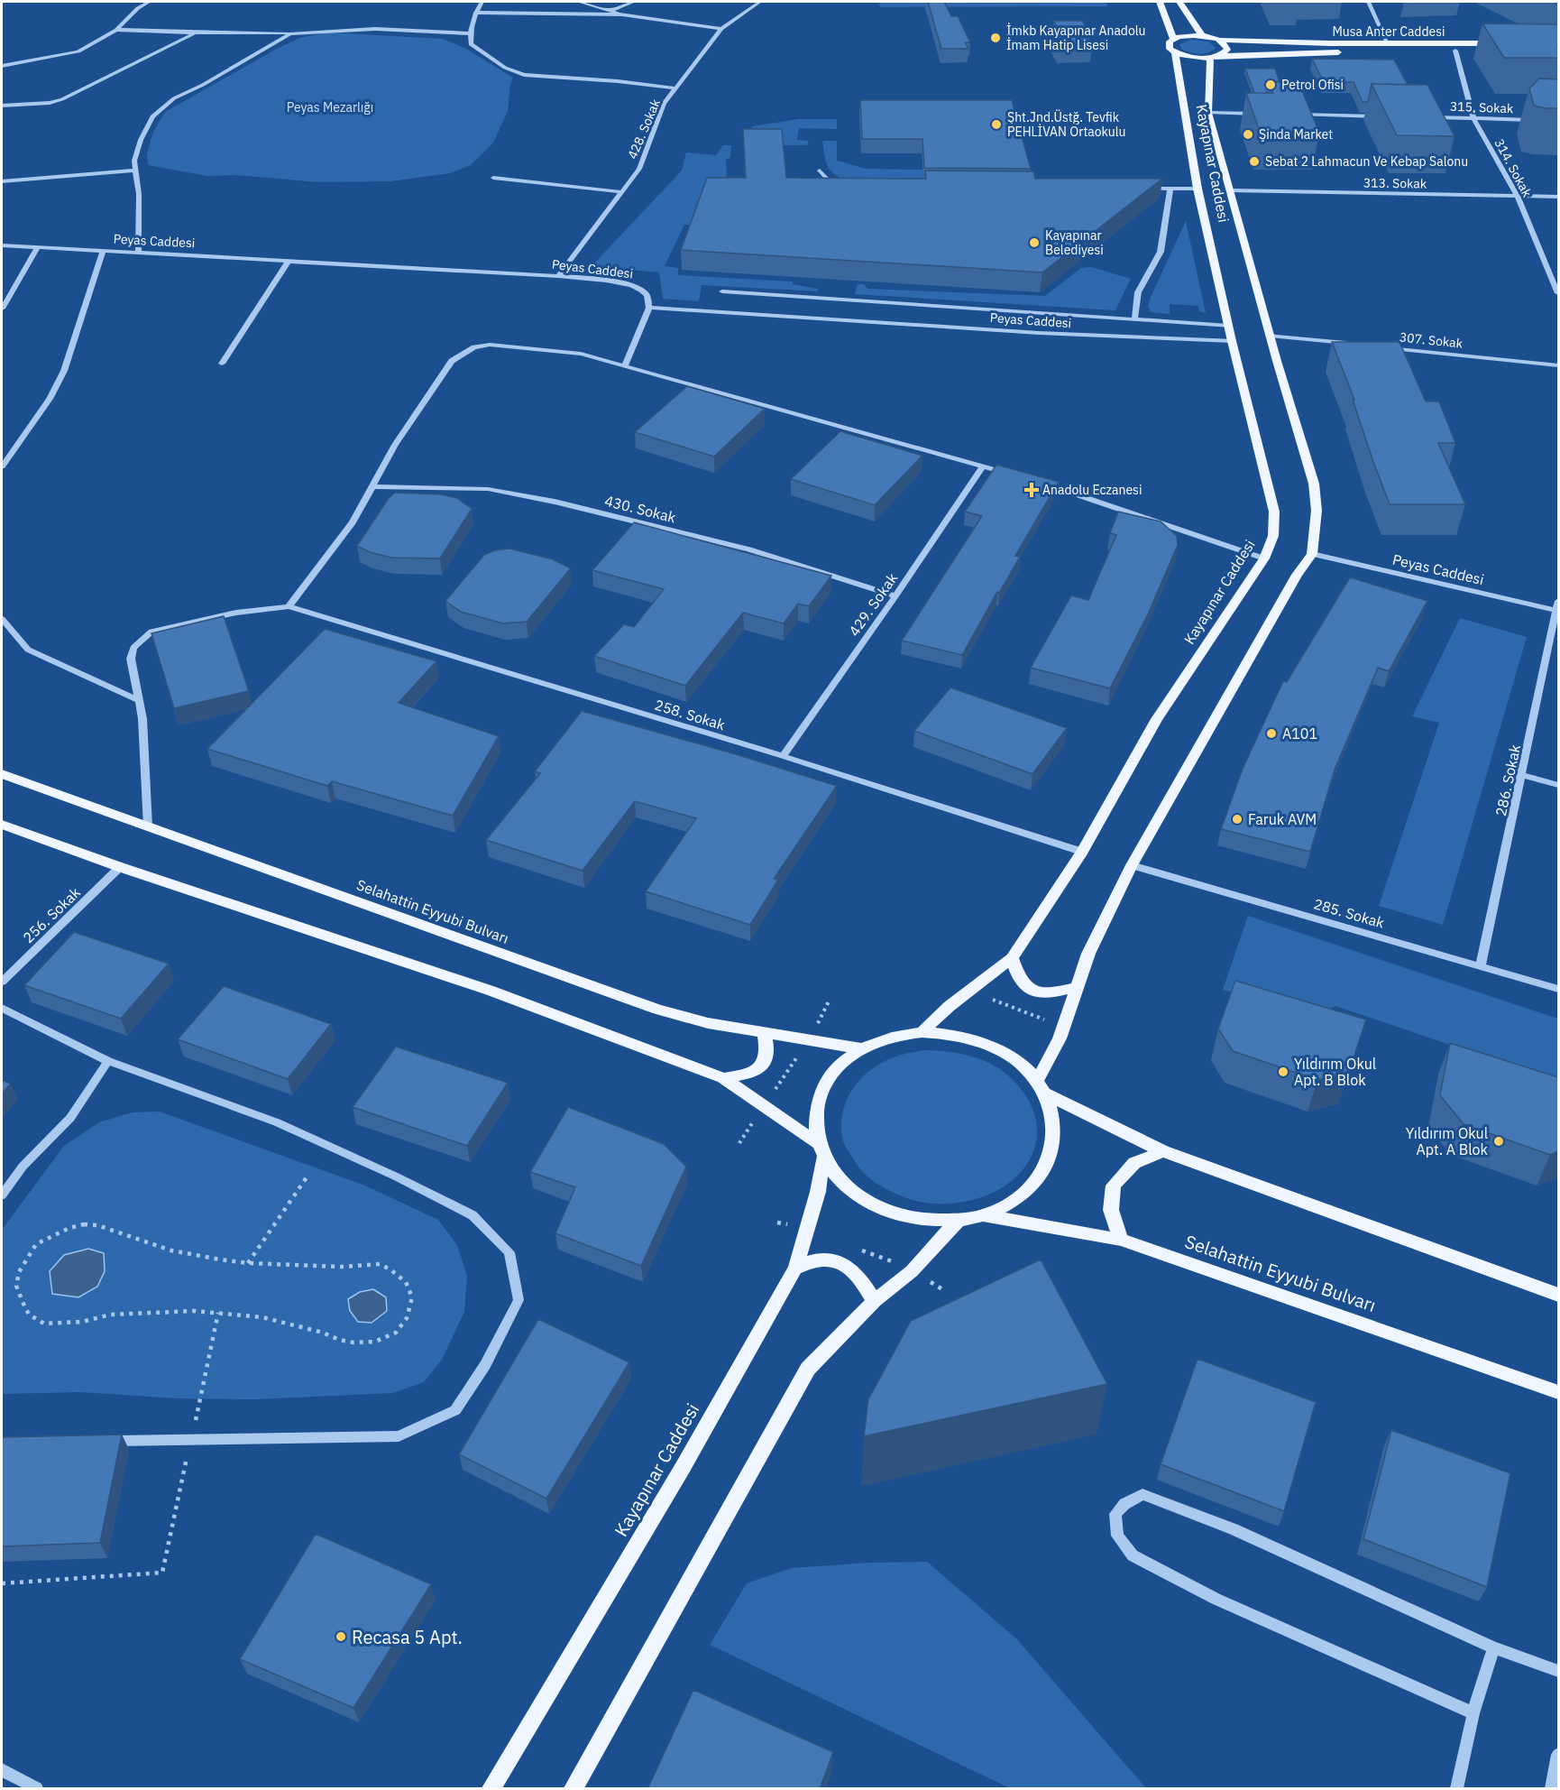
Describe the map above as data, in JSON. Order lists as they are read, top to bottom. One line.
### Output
{"streets":{"main road":["Musa Anter Caddesi","Kayapınar Caddesi","Selahattin Eyyubi Bulvarı"],"street":["315. Sokak","428. Sokak","314. Sokak","313. Sokak","Peyas Caddesi","307. Sokak","430. Sokak","429. Sokak","258. Sokak","286. Sokak","285. Sokak","256. Sokak"]},"crossings":[["Musa Anter Caddesi","Kayapınar Caddesi"],["Musa Anter Caddesi","314. Sokak"],["315. Sokak","314. Sokak"],["428. Sokak","Peyas Caddesi"],["Kayapınar Caddesi","313. Sokak"],["Kayapınar Caddesi","Peyas Caddesi"],["Kayapınar Caddesi","258. Sokak"],["Kayapınar Caddesi","Selahattin Eyyubi Bulvarı"],["314. Sokak","313. Sokak"],["Peyas Caddesi","286. Sokak"],["430. Sokak","429. Sokak"],["429. Sokak","258. Sokak"],["286. Sokak","285. Sokak"]],"parks":["Peyas Mezarlığı"],"places":{"other":["İmkb Kayapınar Anadolu İmam Hatip Lisesi","Petrol Ofisi","Şht.Jnd.Üstğ. Tevfik PEHLİVAN Ortaokulu","Şinda Market","Sebat 2 Lahmacun Ve Kebap Salonu","Kayapınar Belediyesi","A101","Faruk AVM","Yıldırım Okul Apt. B Blok","Yıldırım Okul Apt. A Blok","Recasa 5 Apt."],"health":["Anadolu Eczanesi"]}}
